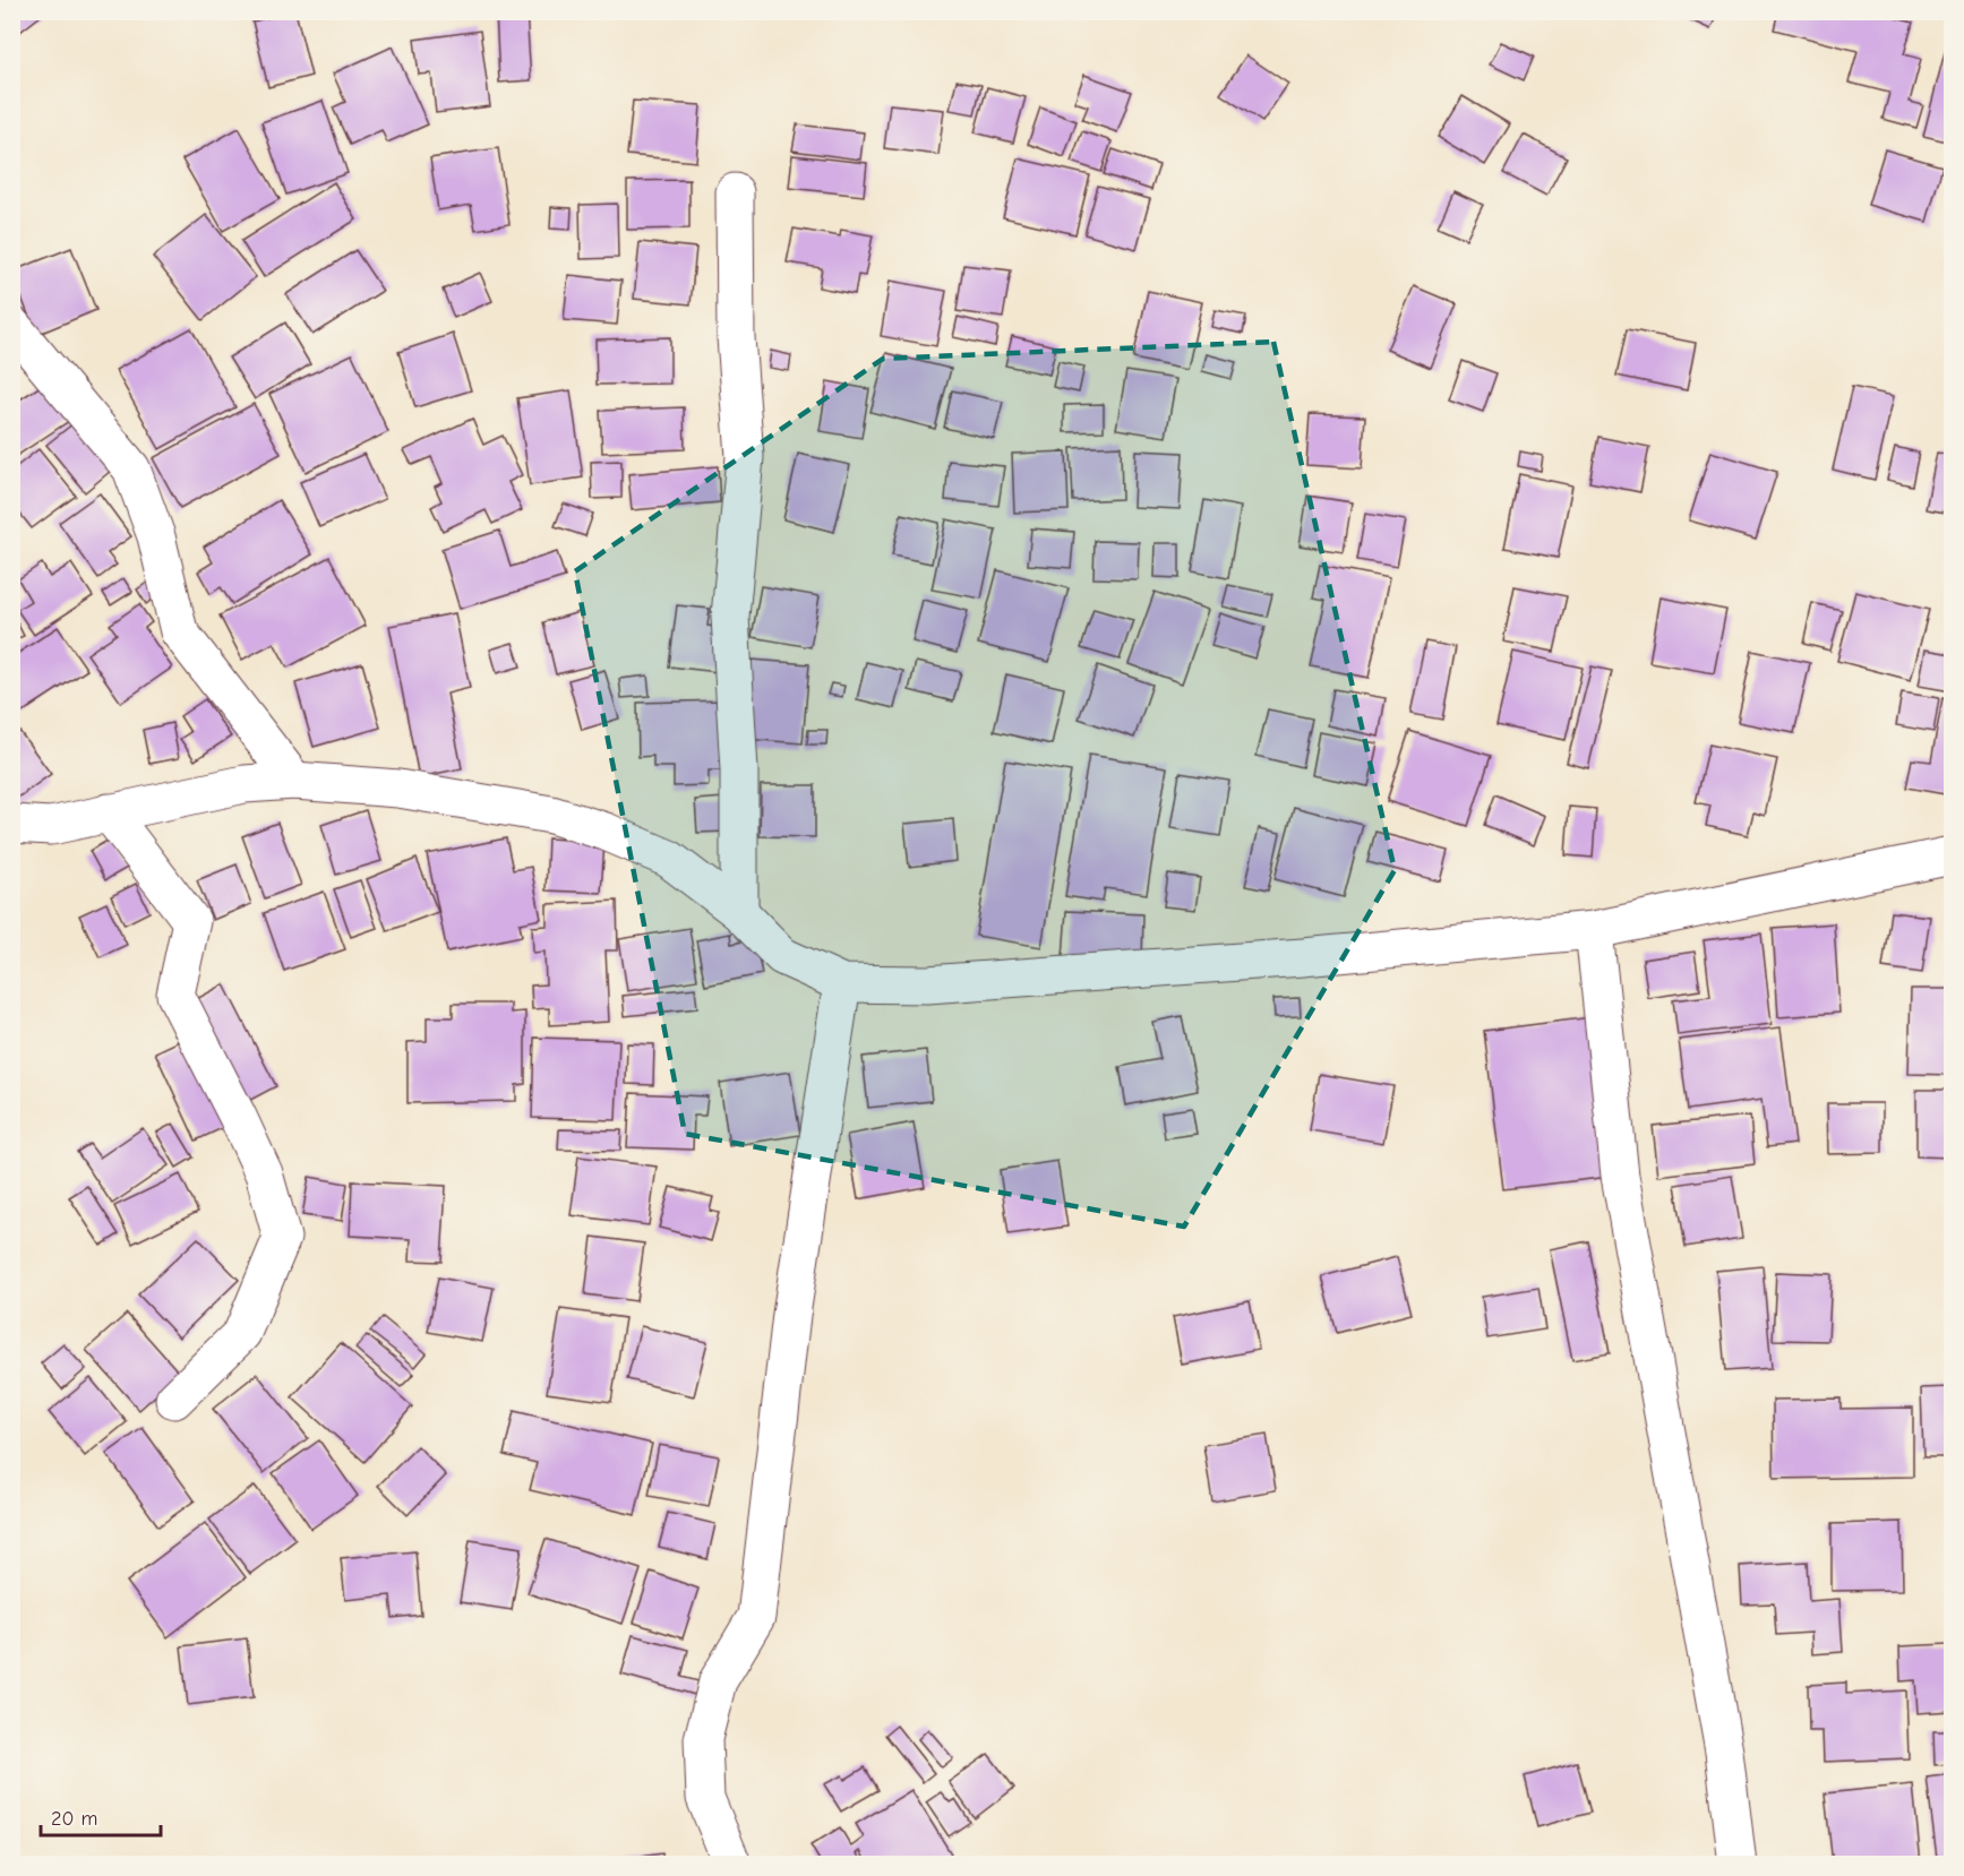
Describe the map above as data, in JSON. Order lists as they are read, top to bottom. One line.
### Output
{"scale_bar":"20 m"}
